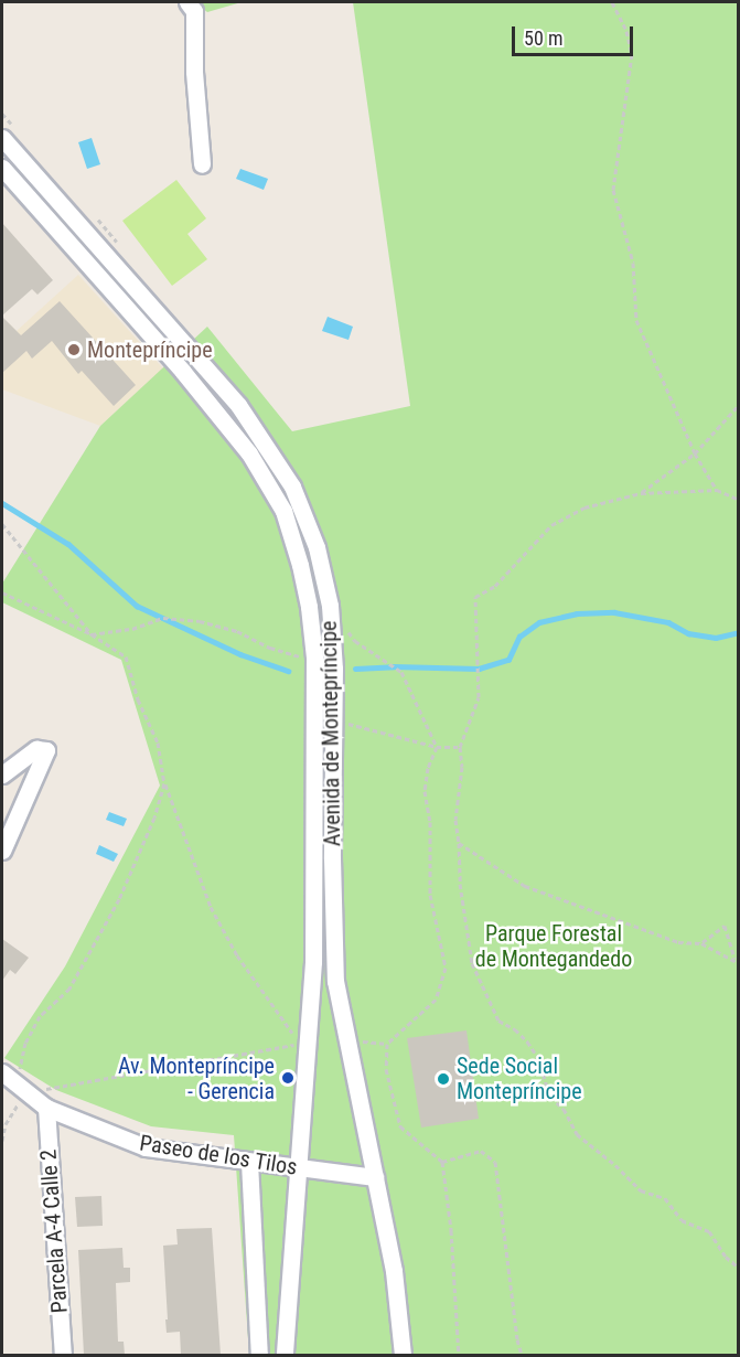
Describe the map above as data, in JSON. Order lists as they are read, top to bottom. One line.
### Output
{"streets":{"street":["Avenida de Montepríncipe","Paseo de los Tilos","Parcela A-4 Calle 2"]},"crossings":[["Avenida de Montepríncipe","Paseo de los Tilos"],["Paseo de los Tilos","Parcela A-4 Calle 2"]],"parks":["Parque Forestal de Montegandedo"],"places":["Montepríncipe","Av. Montepríncipe - Gerencia","Sede Social Montepríncipe"],"scale_bar":"50 m"}
